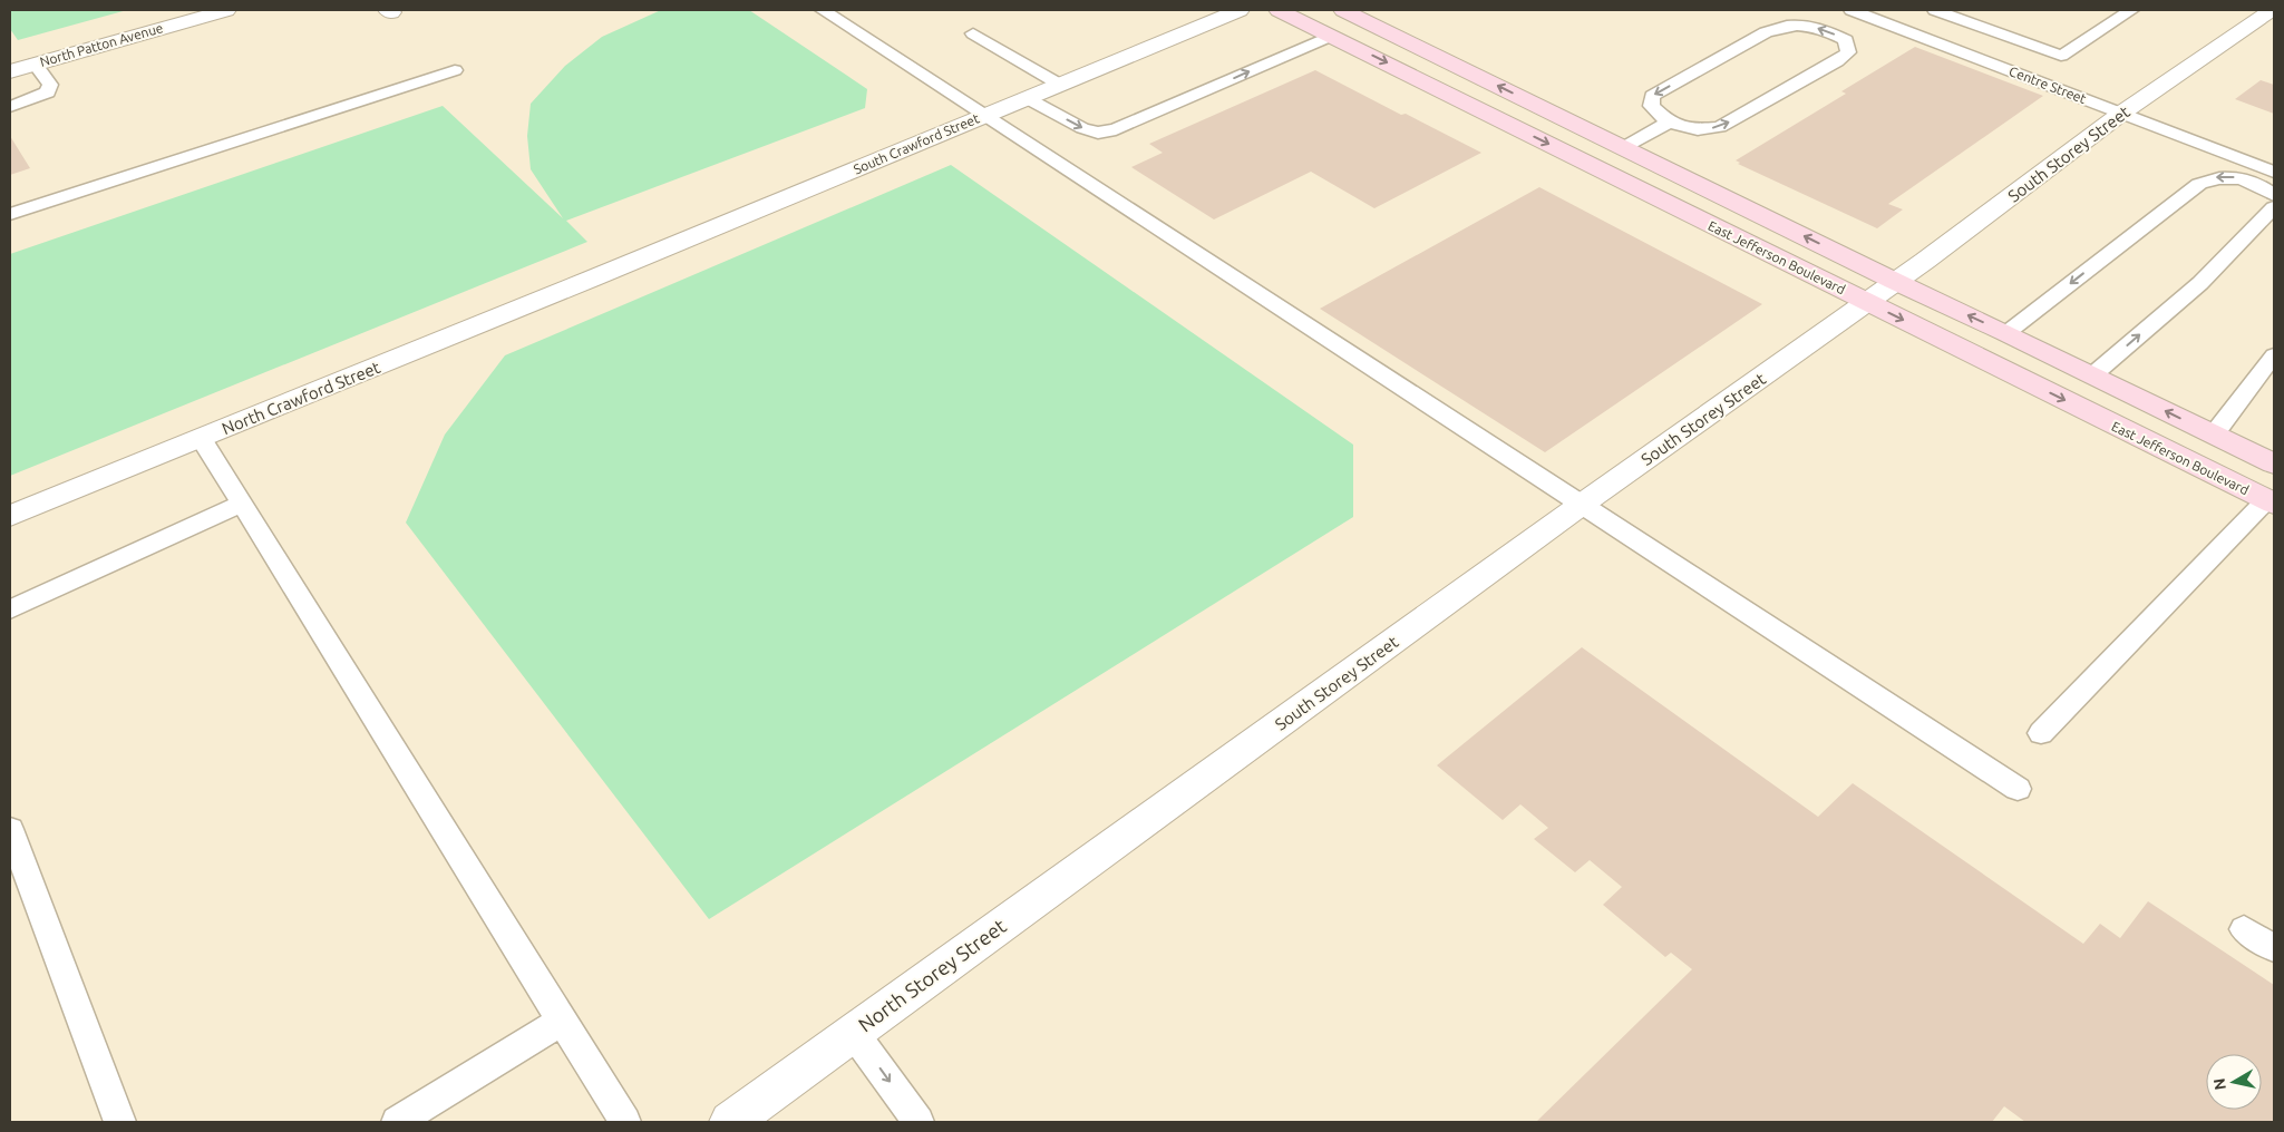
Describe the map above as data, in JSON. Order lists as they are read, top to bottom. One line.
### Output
{"streets":{"main road":["East Jefferson Boulevard"],"street":["North Patton Avenue","South Crawford Street","South Storey Street","North Crawford Street","North Storey Street"],"lane":["Centre Street"]},"crossings":[["Centre Street","South Storey Street"],["South Crawford Street","North Crawford Street"],["South Storey Street","East Jefferson Boulevard"],["South Storey Street","North Storey Street"]],"north":"left"}
